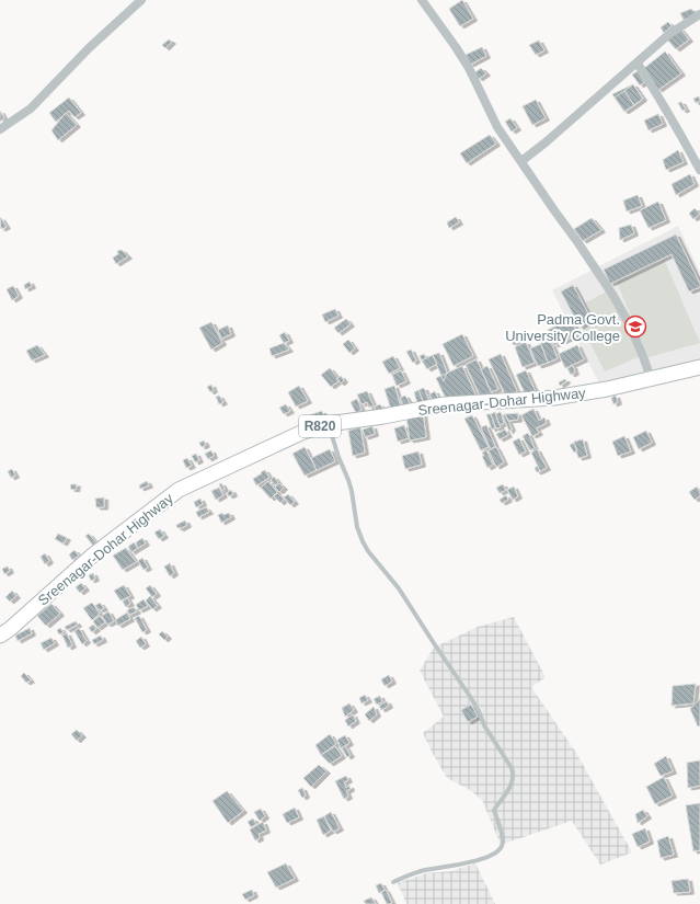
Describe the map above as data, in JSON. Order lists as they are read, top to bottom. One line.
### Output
{"streets":{"main road":["Sreenagar-Dohar Highway","R820"]},"places":{"school or university":["Padma Govt. University College"]}}
